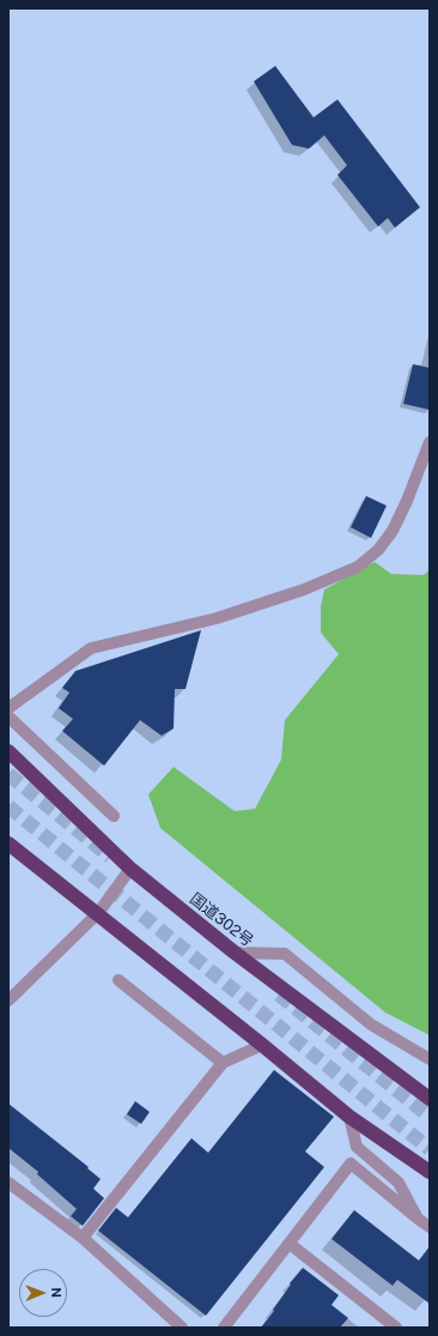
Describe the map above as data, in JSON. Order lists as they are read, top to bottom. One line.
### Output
{"streets":{"highway":["国道302号"]},"north":"right"}
